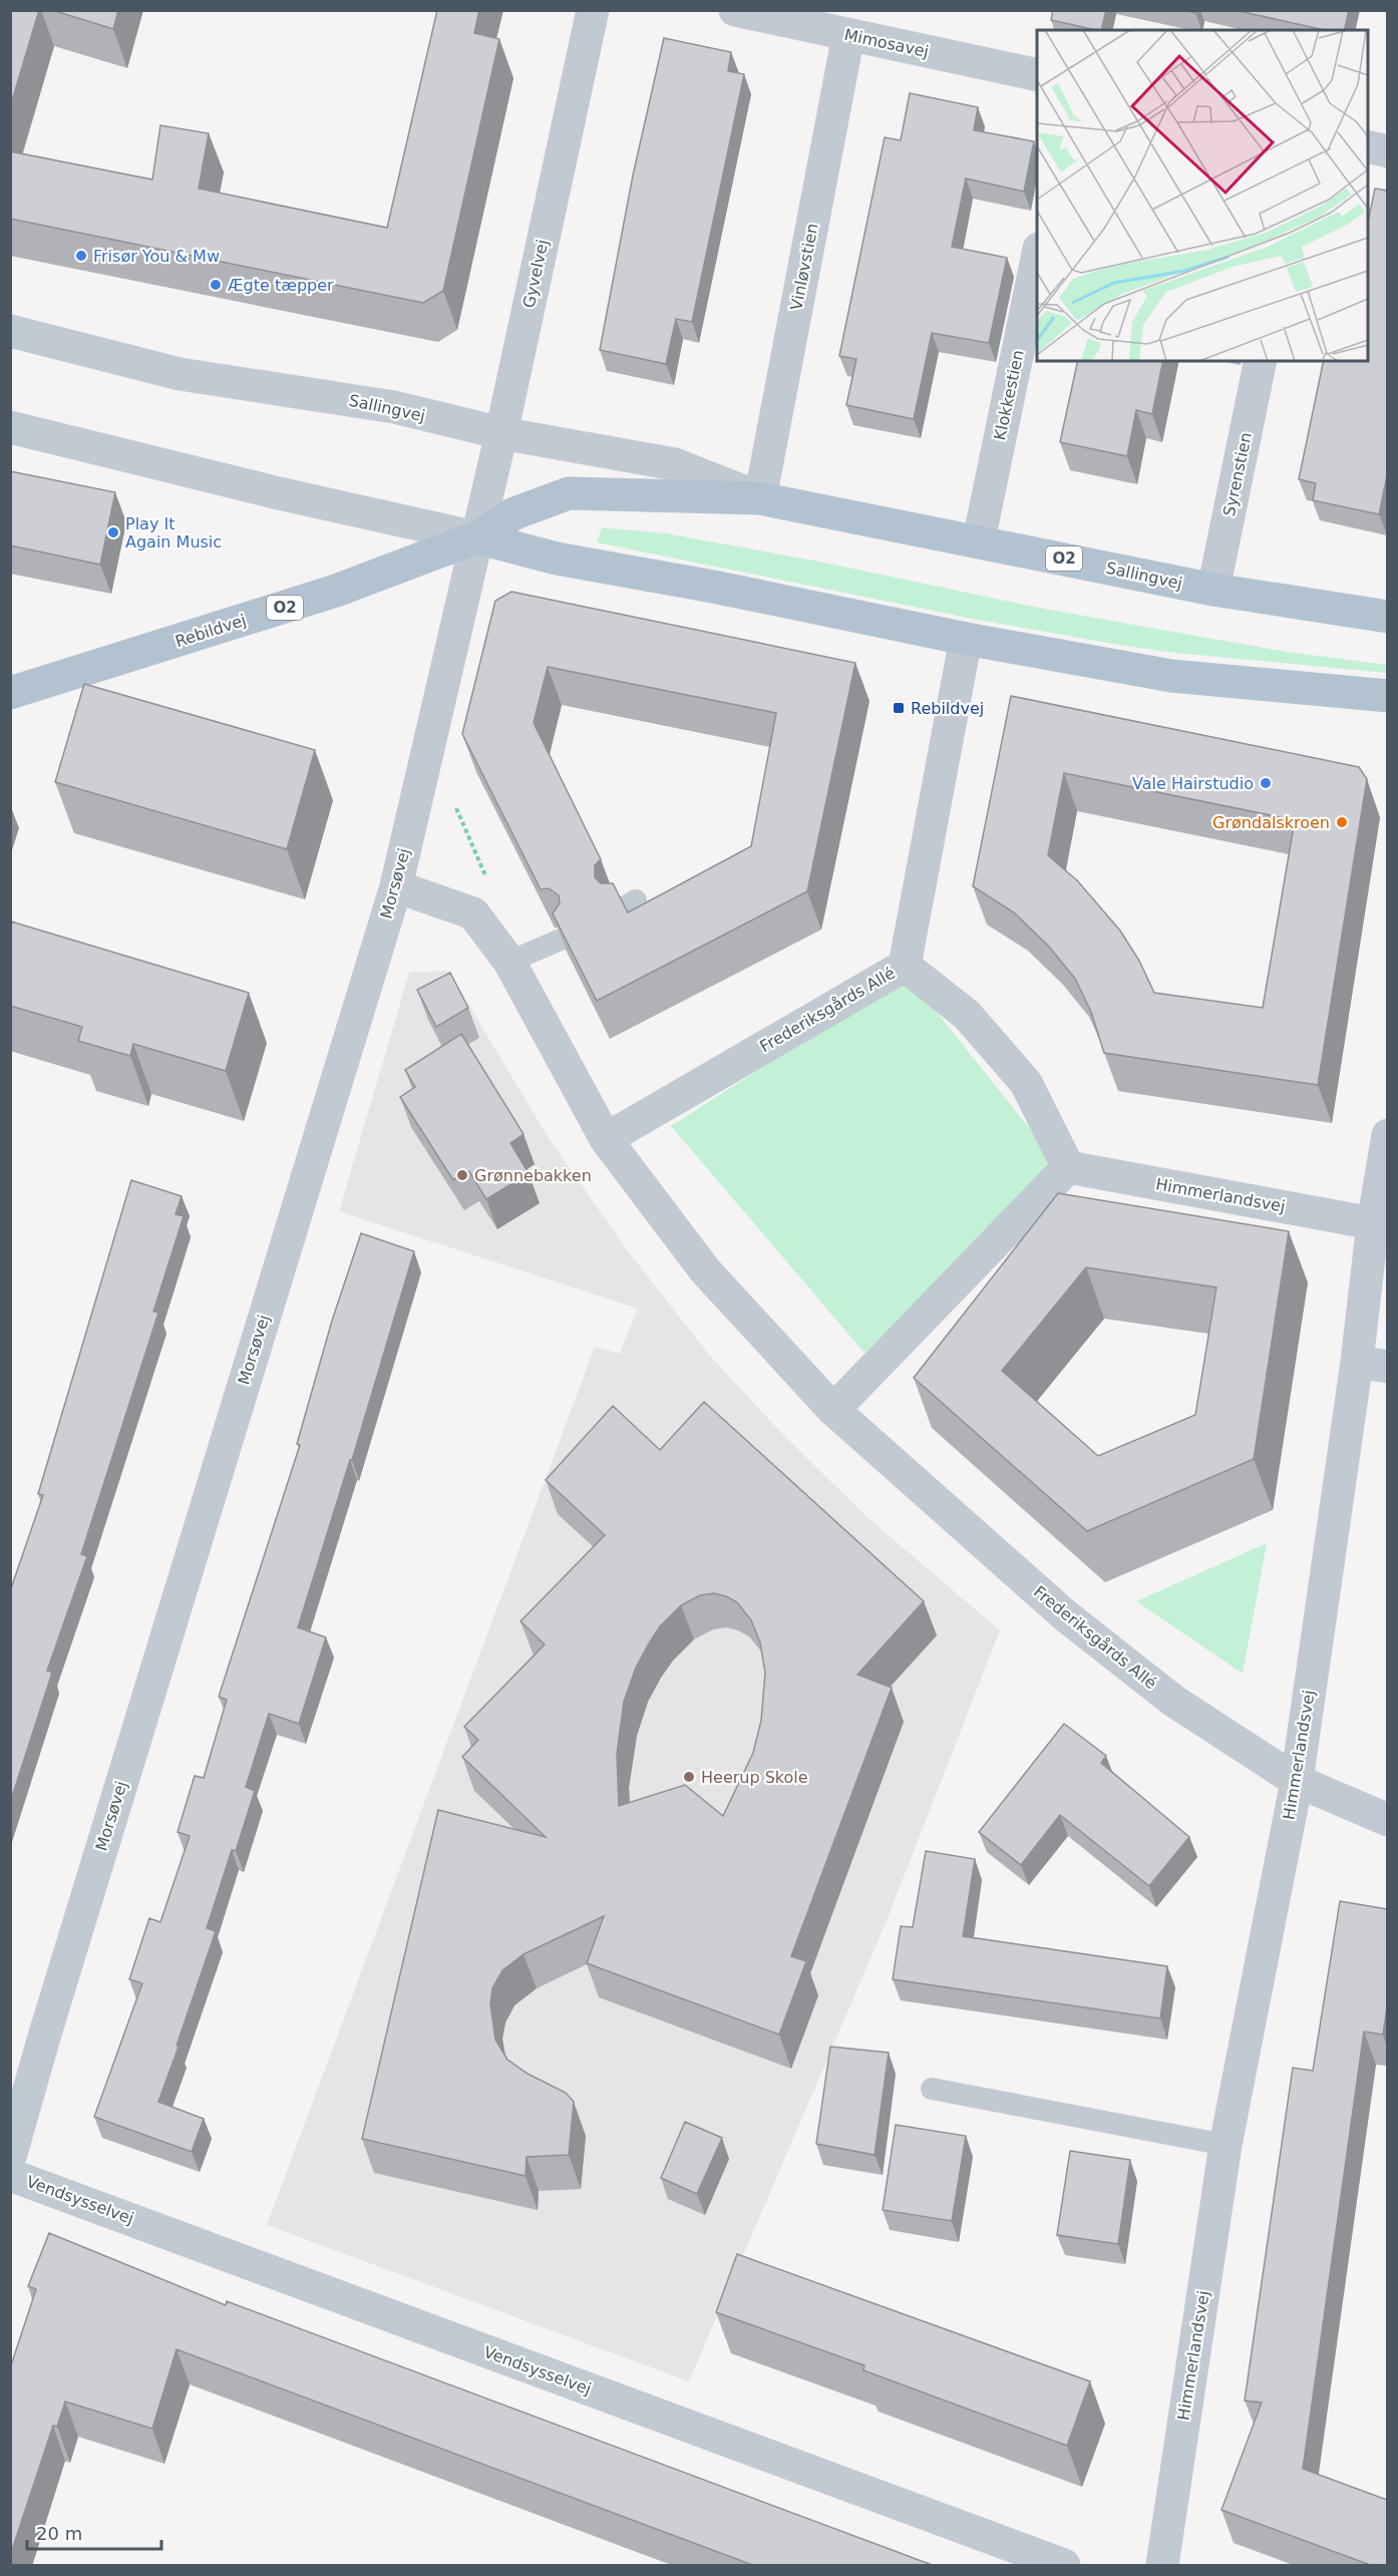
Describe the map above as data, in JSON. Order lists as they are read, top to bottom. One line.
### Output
{"streets":{"main road":["Sallingvej","O2","Rebildvej"],"street":["Mimosavej","Vinløvstien","Gyvelvej","Klokkestien","Syrenstien","Morsøvej","Frederiksgårds Allé","Himmerlandsvej","Vendsysselvej"]},"crossings":[["Mimosavej","Vinløvstien"],["Vinløvstien","Sallingvej"],["Gyvelvej","Sallingvej"],["Gyvelvej","Rebildvej"],["Gyvelvej","Morsøvej"],["Klokkestien","Sallingvej"],["Sallingvej","Syrenstien"],["Sallingvej","Rebildvej"],["Sallingvej","Morsøvej"],["Rebildvej","Morsøvej"],["Morsøvej","Frederiksgårds Allé"],["Frederiksgårds Allé","Himmerlandsvej"]],"places":{"other":["Frisør You & Mw","Ægte tæpper","Play It Again Music","Vale Hairstudio","Grøndalskroen","Grønnebakken","Heerup Skole"],"transit":["Rebildvej"]},"scale_bar":"20 m"}
